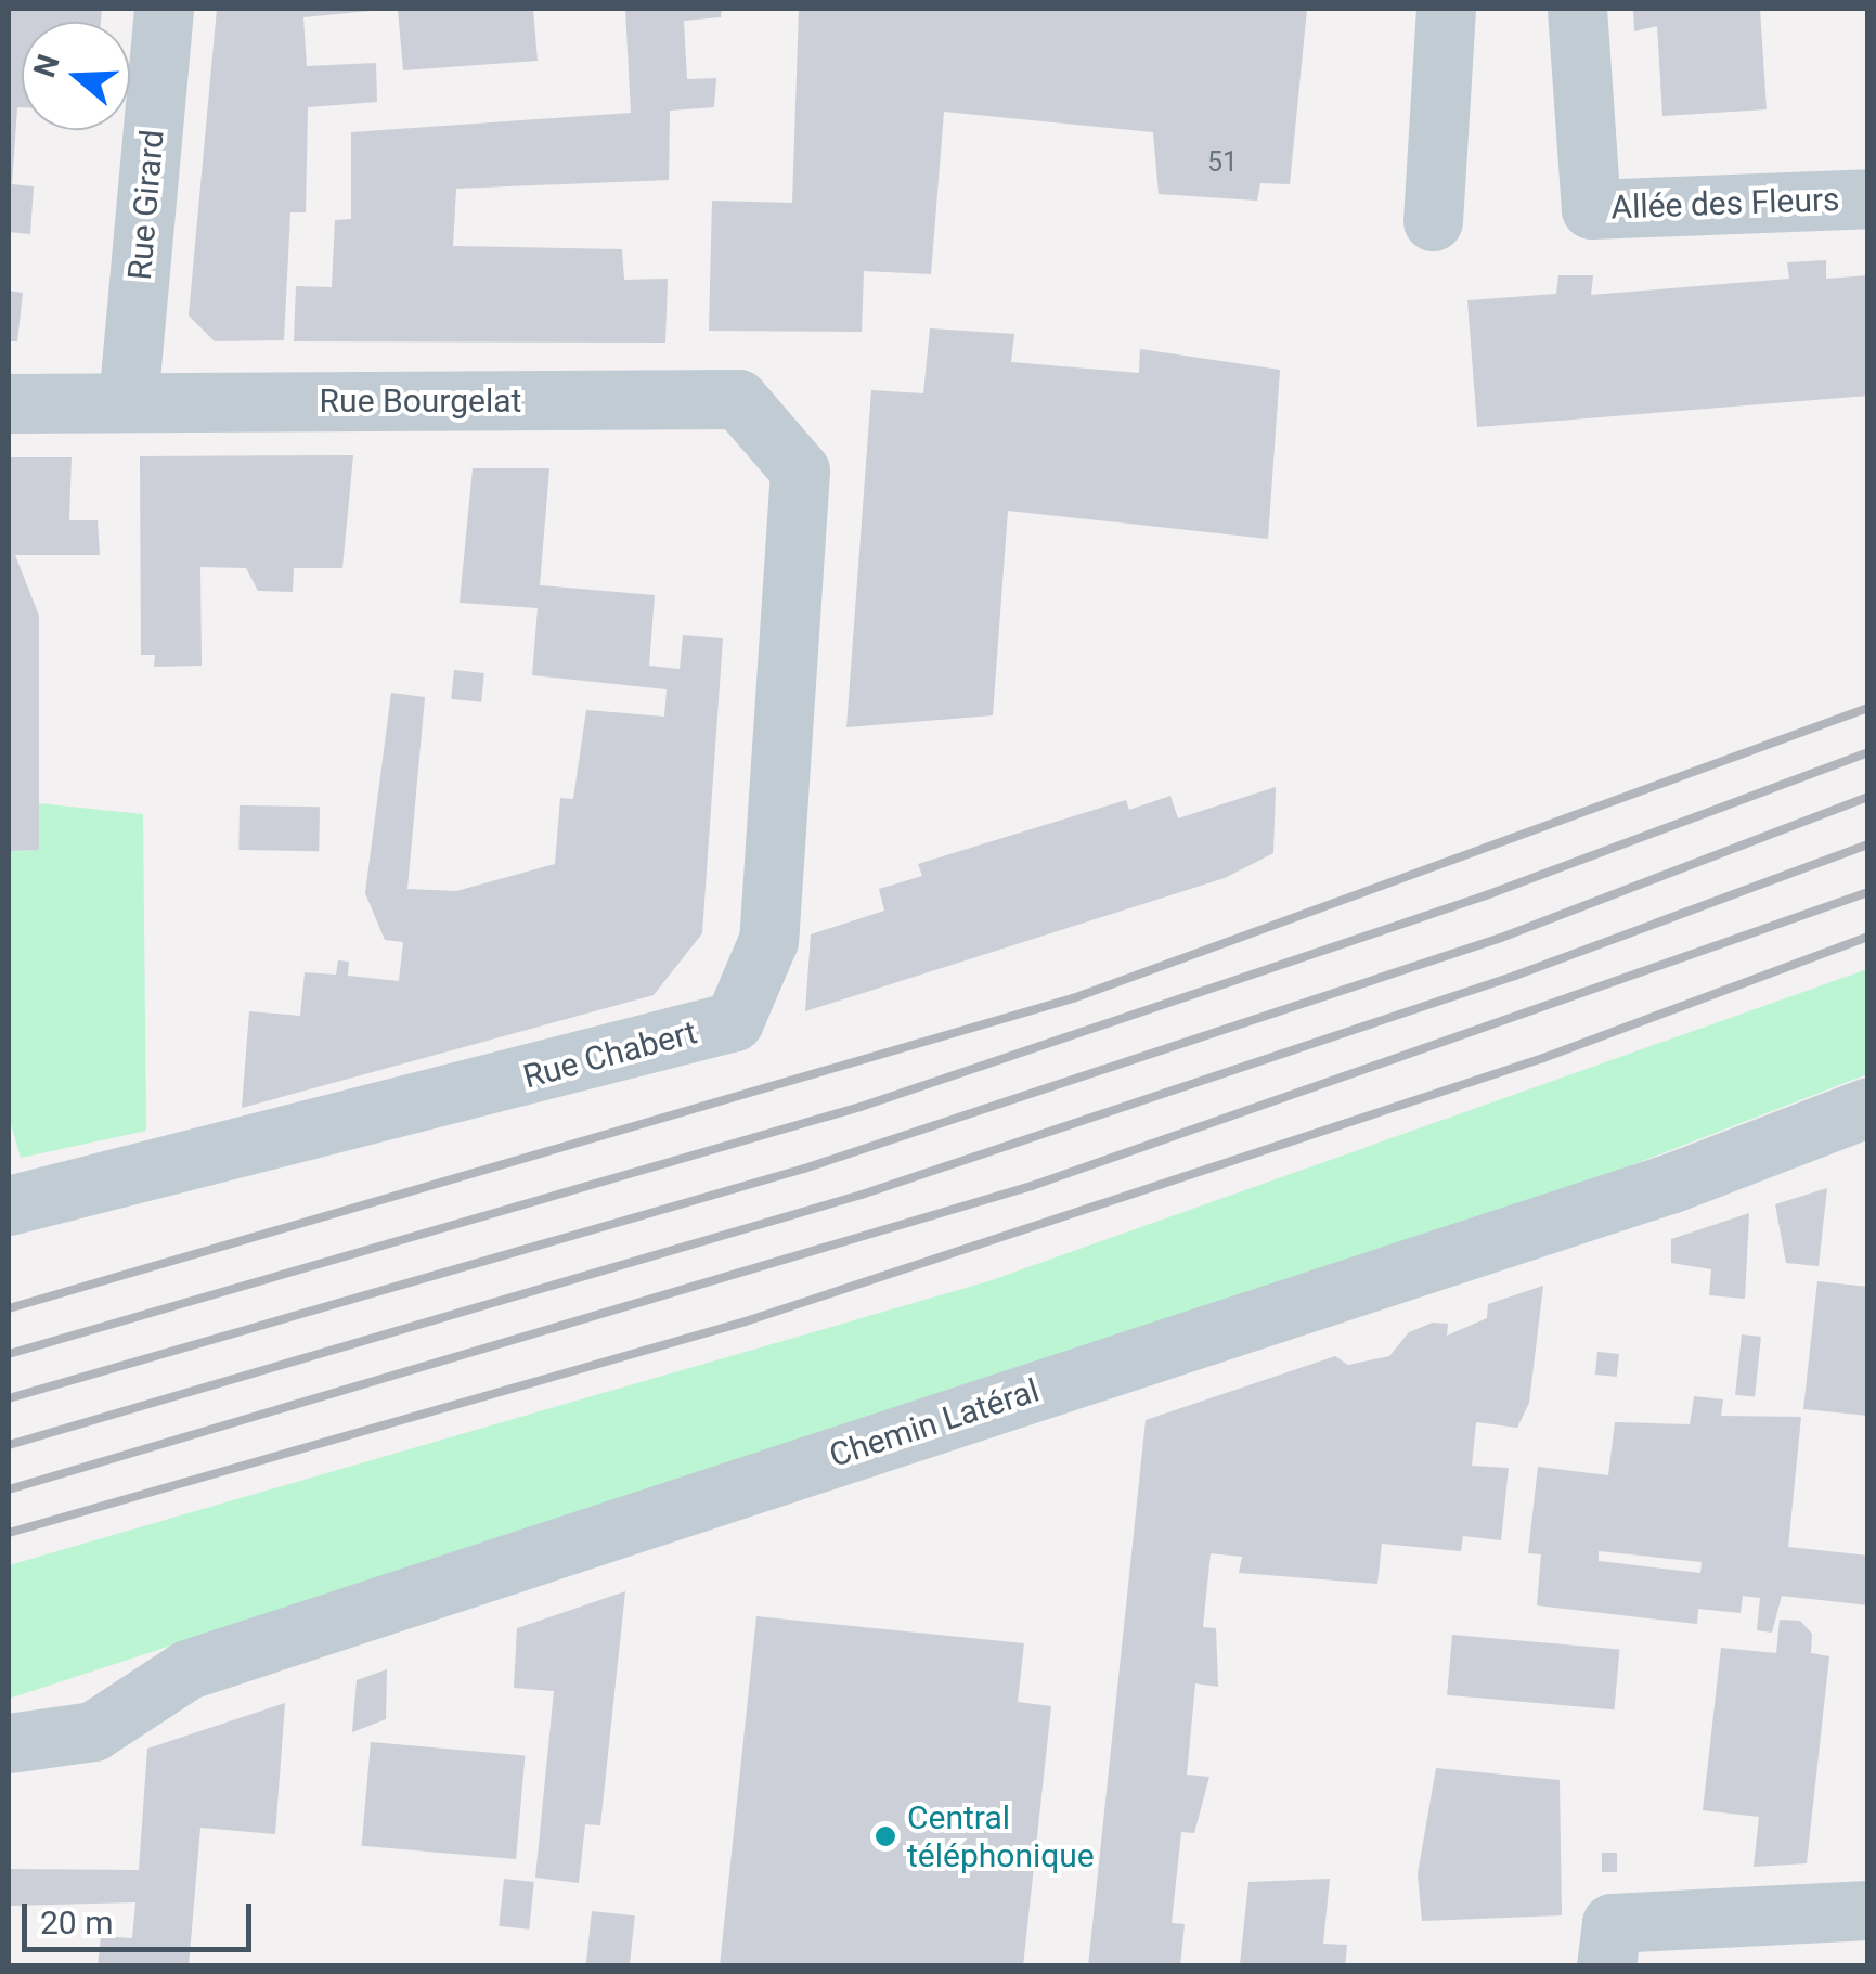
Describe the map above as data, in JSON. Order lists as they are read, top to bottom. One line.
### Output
{"streets":{"street":["Allée des Fleurs","Rue Girard","Rue Bourgelat","Rue Chabert","Chemin Latéral"]},"crossings":[["Rue Girard","Rue Bourgelat"],["Rue Bourgelat","Rue Chabert"]],"places":["Central téléphonique"],"house_numbers":["51"],"scale_bar":"20 m","north":"left"}
